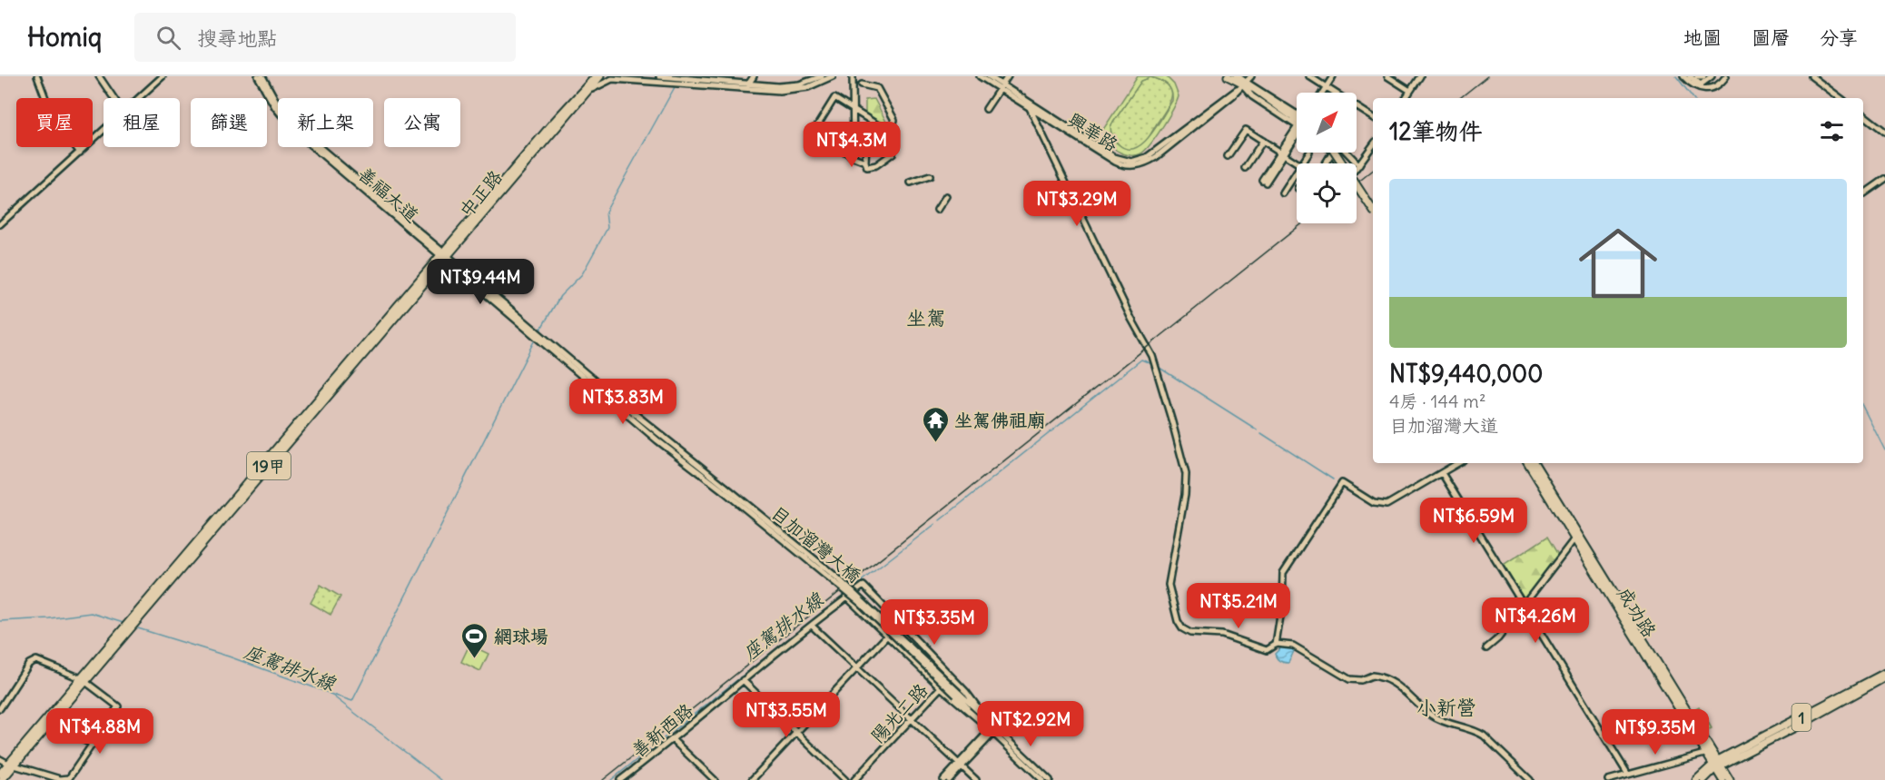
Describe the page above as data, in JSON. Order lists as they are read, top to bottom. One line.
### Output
{"streets":{"main road":["中正路","19甲","成功路","1"],"street":["興華路","善福大道","目加溜灣大橋","陽光二路","善新西路"]},"crossings":[["中正路","善福大道"],["中正路","19甲"],["中正路","目加溜灣大橋"],["善福大道","19甲"],["善福大道","目加溜灣大橋"],["19甲","目加溜灣大橋"],["成功路","1"]],"districts":["坐駕","小新營"],"water":["座駕排水線"],"places":{"temple":["坐駕佛祖廟"],"sports":["網球場"]},"north":"top right","page":{"header":"Homiq","search":"搜尋地點","nav":["地圖","圖層","分享"],"chip":["買屋","租屋","篩選","新上架","公寓"],"heading":"12筆物件","price":["NT$4.3M","NT$3.29M","NT$9.44M","NT$3.83M","NT$6.59M","NT$5.21M","NT$4.26M","NT$3.35M","NT$3.55M","NT$2.92M","NT$4.88M","NT$9.35M"],"list":[{"name":"NT$9,440,000","note":"4房 · 144 m² · 目加溜灣大道"}]}}
